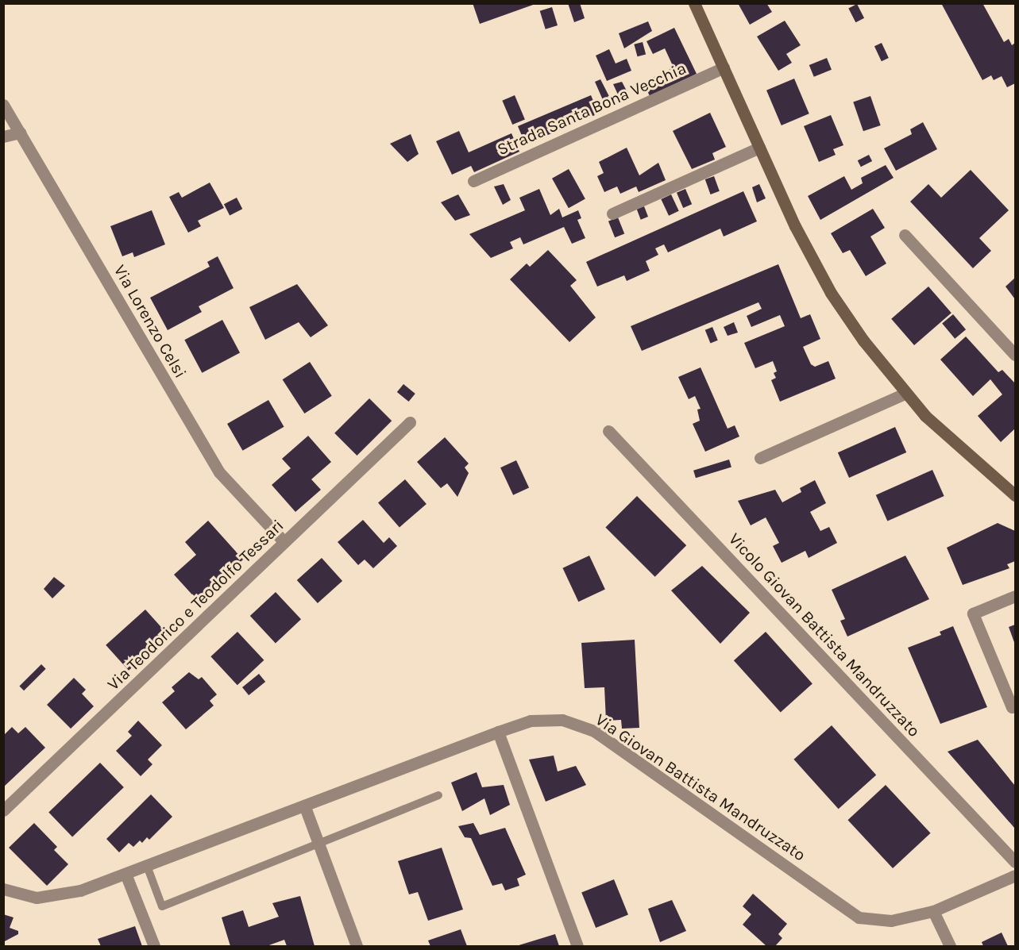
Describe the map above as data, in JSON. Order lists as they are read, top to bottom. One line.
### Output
{"streets":{"street":["Strada Santa Bona Vecchia","Via Lorenzo Celsi","Via Teodorico e Teodolfo Tessari","Vicolo Giovan Battista Mandruzzato","Via Giovan Battista Mandruzzato"]},"crossings":[["Via Lorenzo Celsi","Via Teodorico e Teodolfo Tessari"]]}
